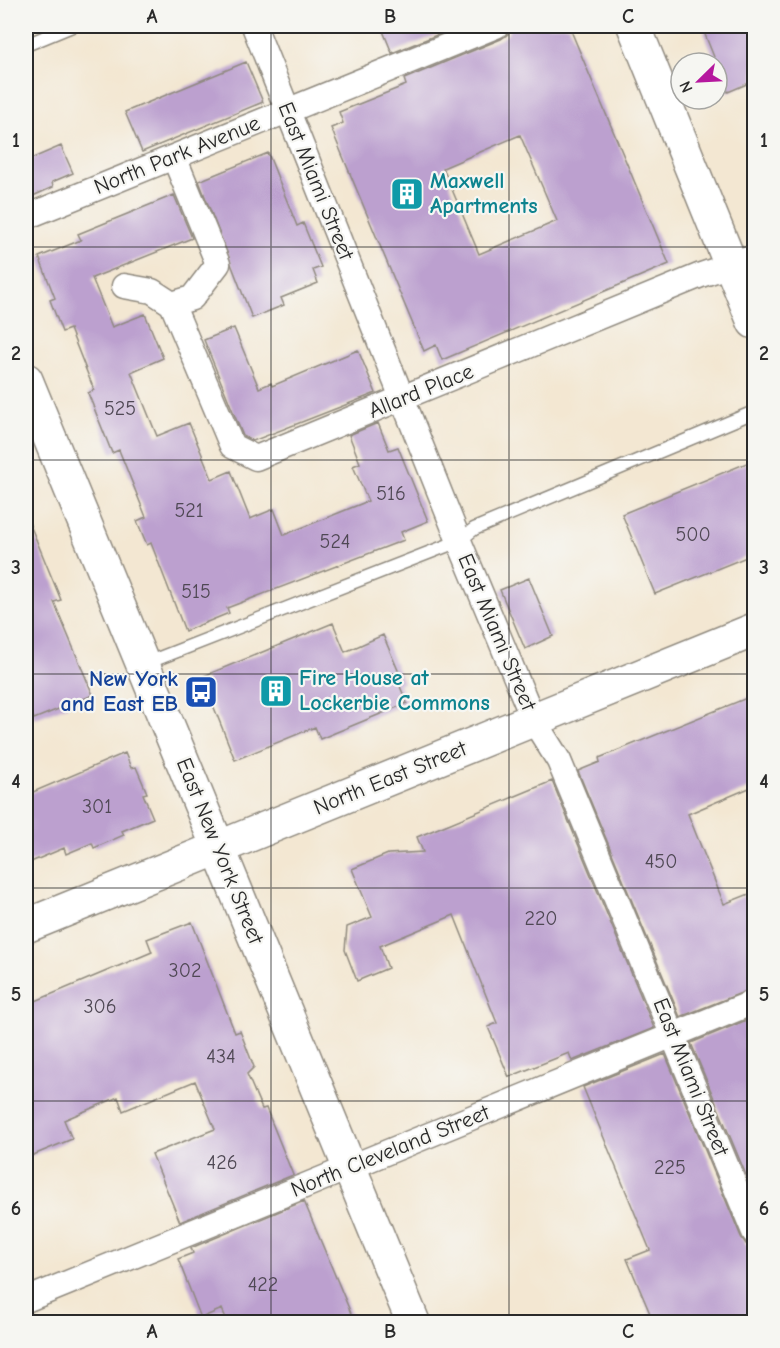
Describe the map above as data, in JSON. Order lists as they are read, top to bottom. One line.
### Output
{"streets":{"main road":["North East Street","East New York Street"],"street":["North Park Avenue","East Miami Street","Allard Place","North Cleveland Street"]},"crossings":[["North Park Avenue","East Miami Street"],["East Miami Street","Allard Place"],["East Miami Street","North East Street"],["East Miami Street","North Cleveland Street"],["North East Street","East New York Street"],["East New York Street","North Cleveland Street"]],"places":{"building":["Maxwell Apartments","Fire House at Lockerbie Commons"],"bus stop":["New York and East EB"]},"house_numbers":["525","516","521","500","524","515","301","450","220","302","306","434","426","225","422"],"north":"bottom left","grid":{"columns":["A","B","C"],"rows":["1","2","3","4","5","6"]}}
